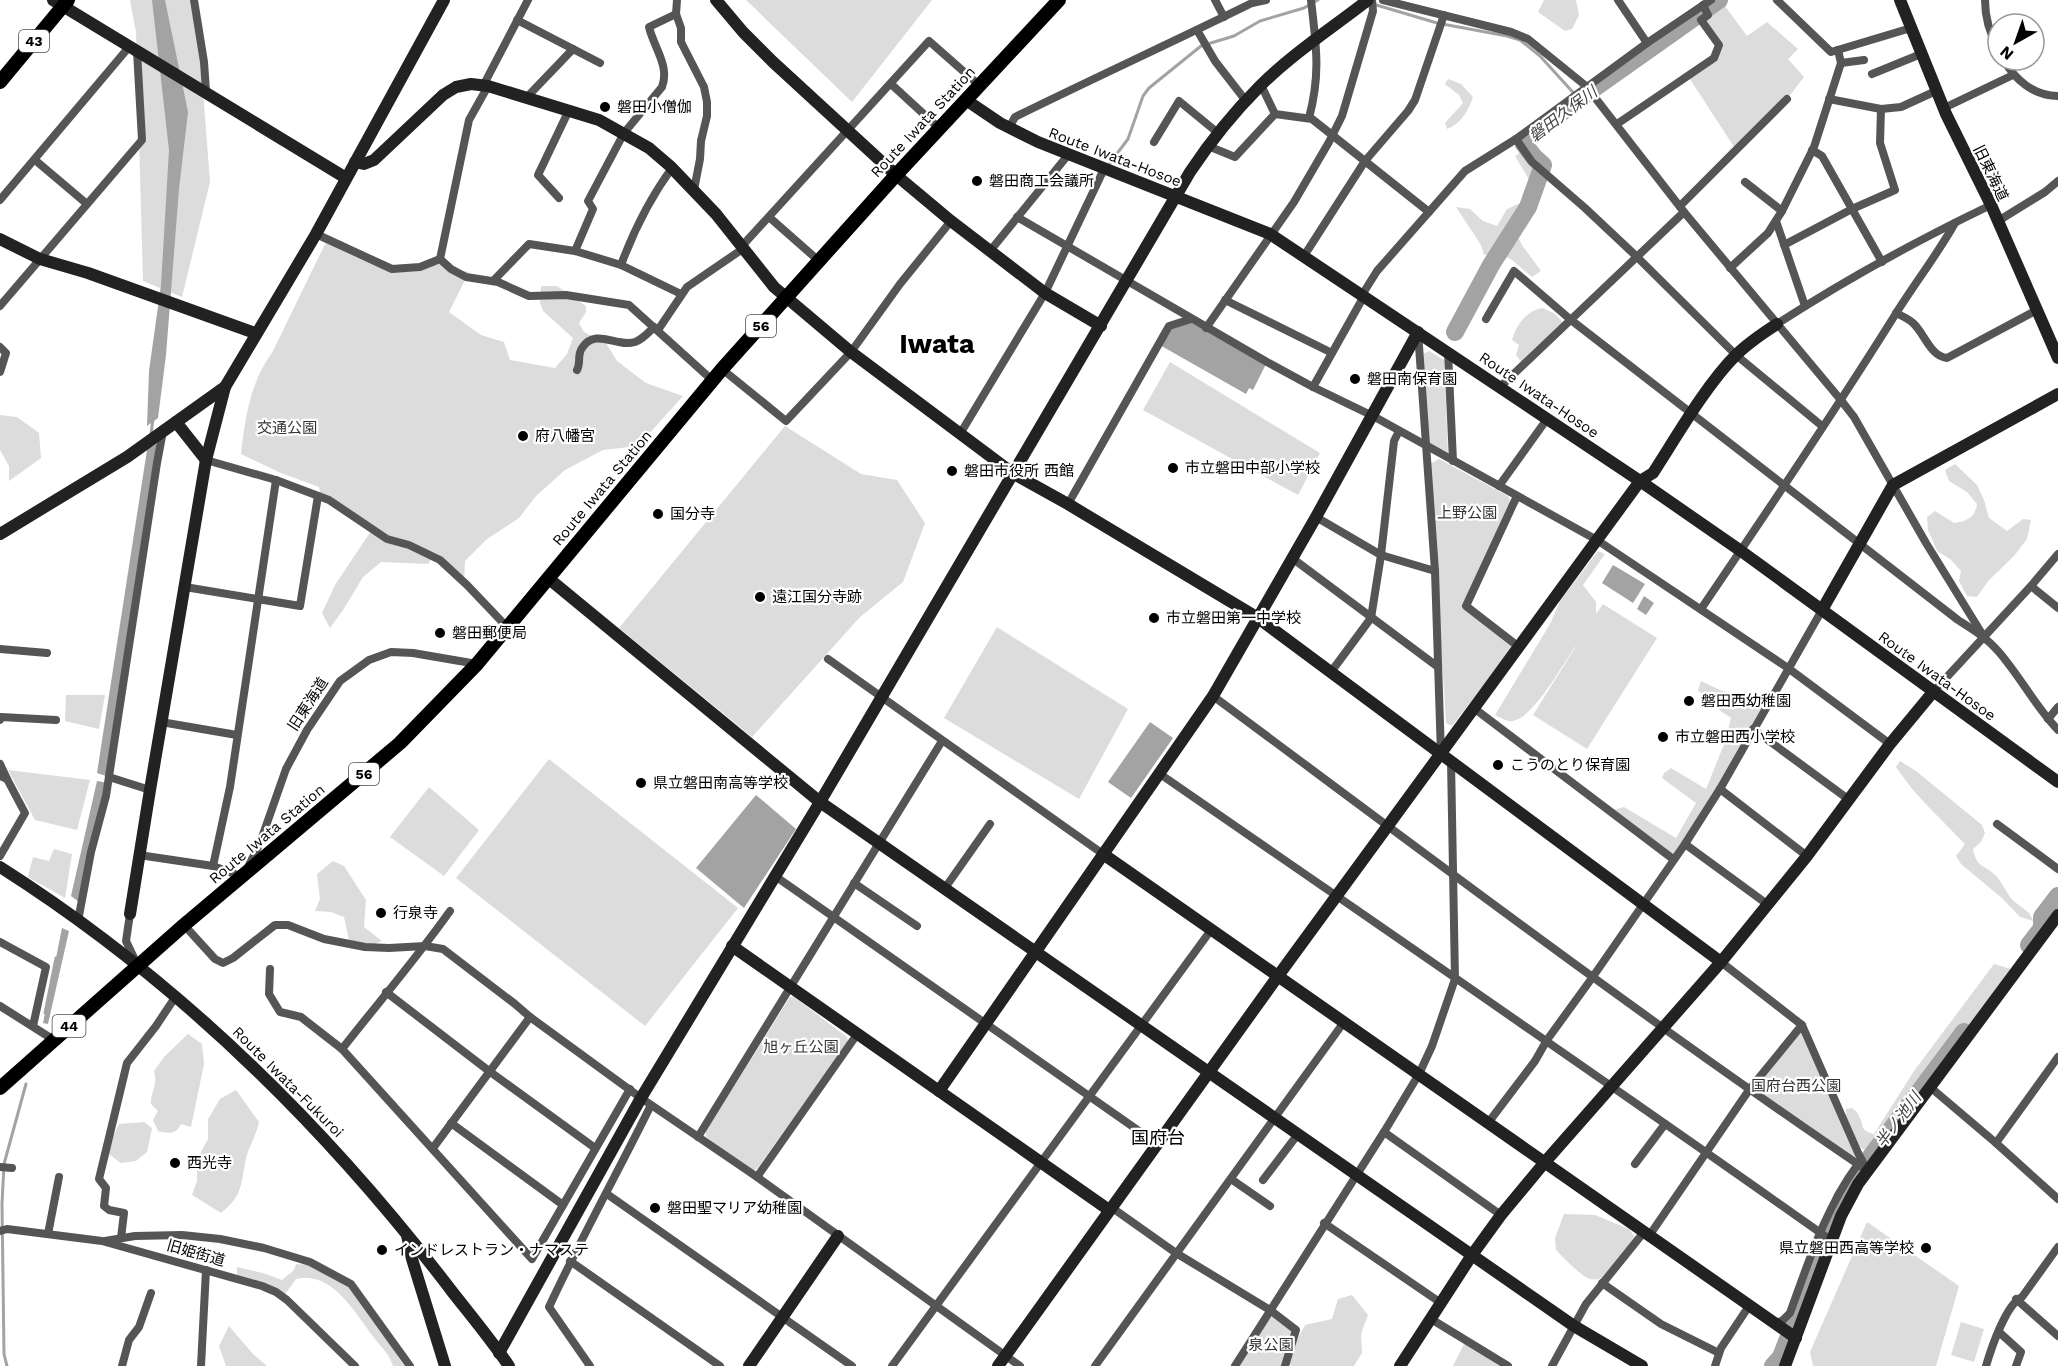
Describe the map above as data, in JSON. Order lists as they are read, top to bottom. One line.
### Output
{"streets":{"main road":["43","Route Iwata Station","56","44"],"street":["Route Iwata-Hosoe","旧東海道","Route Iwata-Fukuroi","旧姫街道"]},"crossings":[["Route Iwata Station","Route Iwata-Hosoe"],["Route Iwata Station","旧東海道"],["Route Iwata Station","44"],["Route Iwata Station","Route Iwata-Fukuroi"],["44","Route Iwata-Fukuroi"]],"districts":["Iwata","国府台"],"water":["磐田久保川","半ノ池川"],"parks":["交通公園","上野公園","旭ヶ丘公園","国府台西公園","泉公園"],"places":["磐田小僧伽","磐田商工会議所","磐田南保育園","府八幡宮","市立磐田中部小学校","磐田市役所 西館","国分寺","遠江国分寺跡","市立磐田第一中学校","磐田郵便局","磐田西幼稚園","市立磐田西小学校","こうのとり保育園","県立磐田南高等学校","行泉寺","西光寺","磐田聖マリア幼稚園","県立磐田西高等学校","インドレストラン・ナマステ"],"north":"bottom left"}
